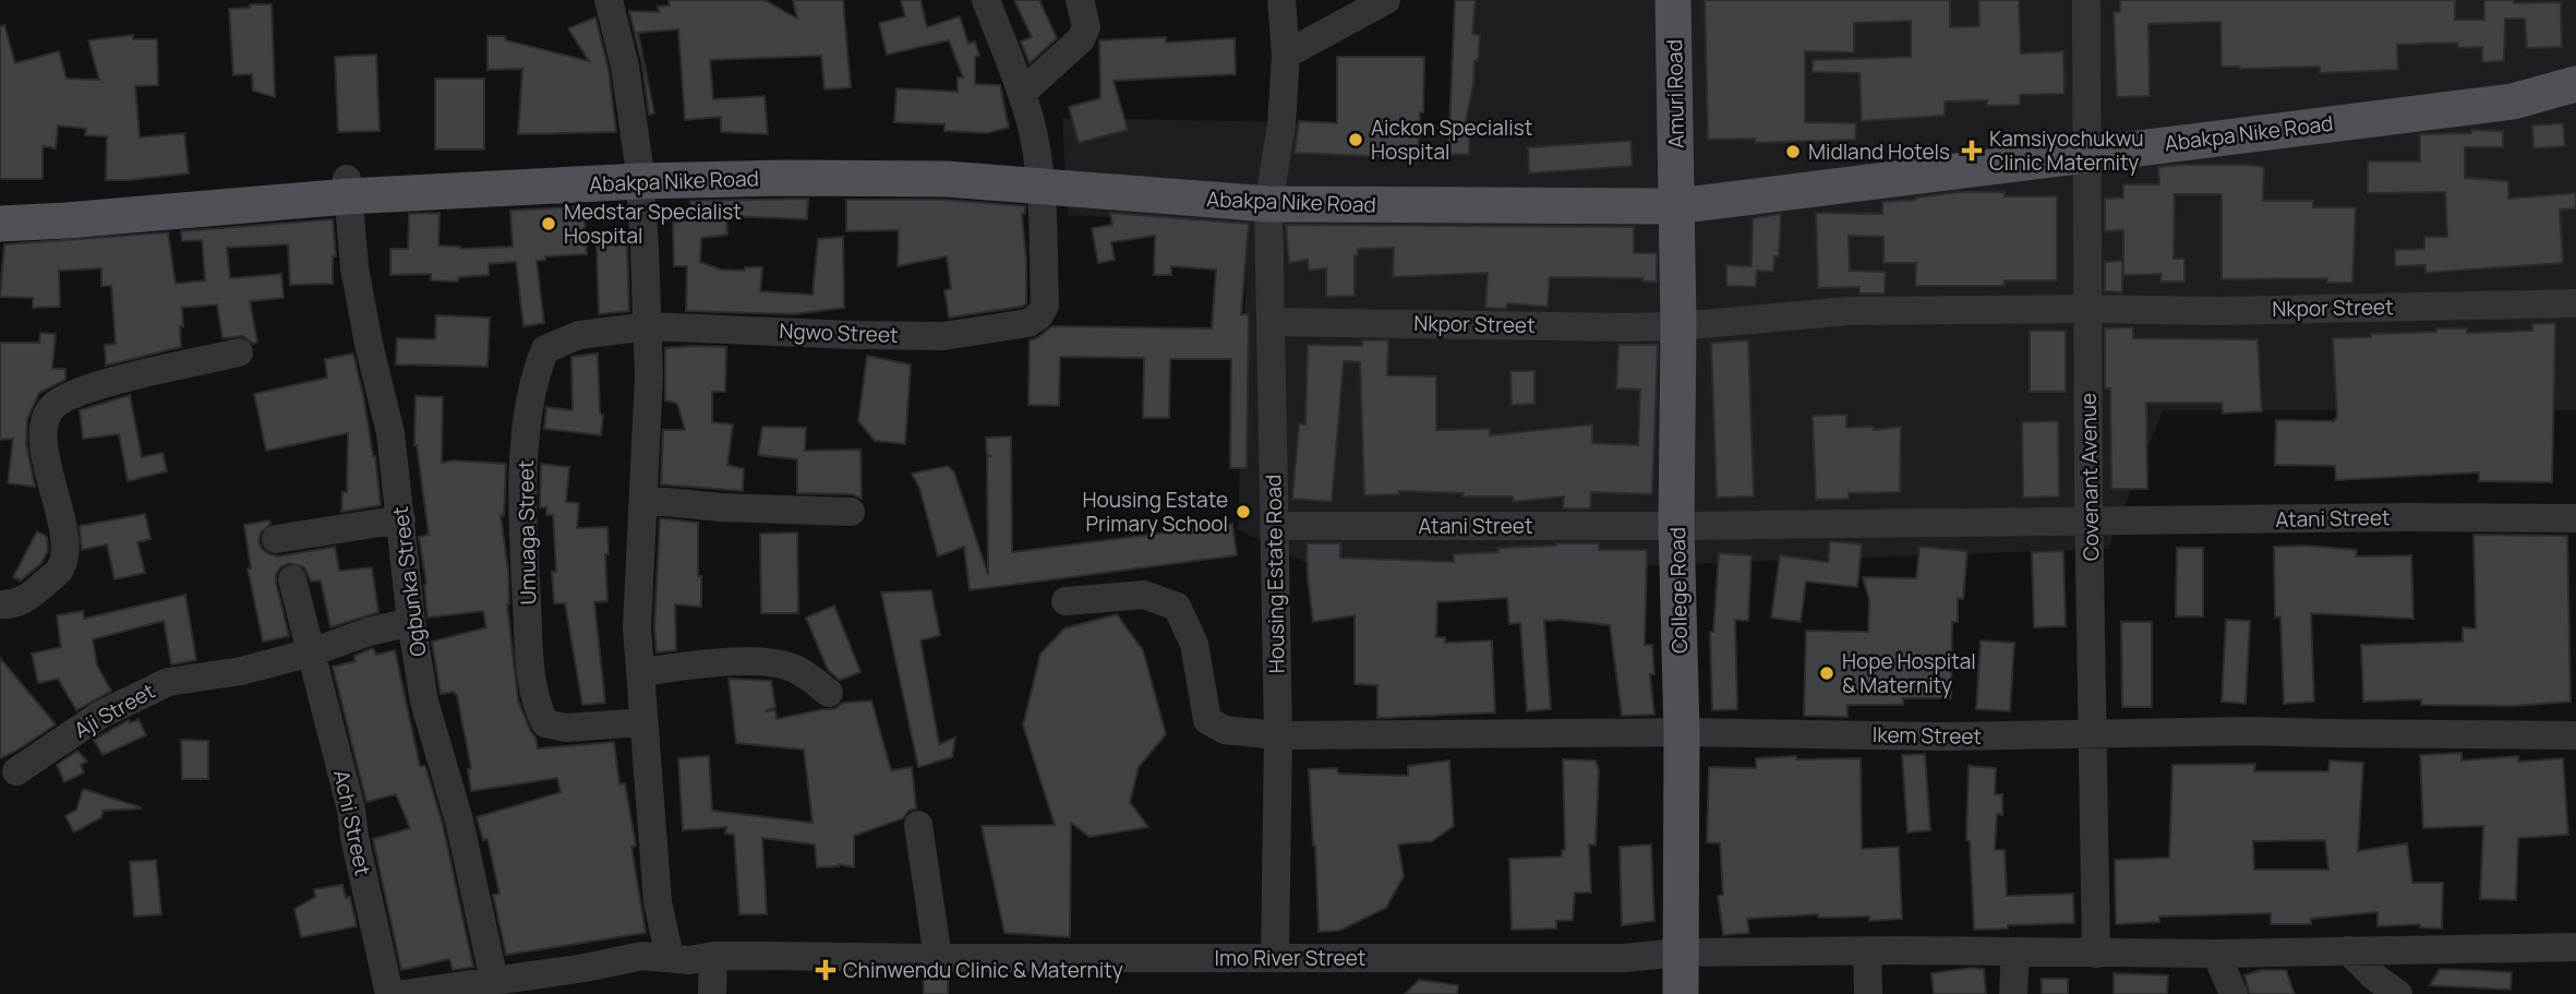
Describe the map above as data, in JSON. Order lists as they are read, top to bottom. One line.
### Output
{"streets":{"main road":["Amuri Road","Abakpa Nike Road","College Road"],"street":["Nkpor Street","Ngwo Street","Covenant Avenue","Atani Street","Umuaga Street","Housing Estate Road","Ogbunka Street","Aji Street","Ikem Street","Achi Street","Imo River Street"]},"crossings":[["Amuri Road","Abakpa Nike Road"],["Amuri Road","College Road"],["Abakpa Nike Road","Ngwo Street"],["Abakpa Nike Road","Covenant Avenue"],["Abakpa Nike Road","Housing Estate Road"],["Abakpa Nike Road","Ogbunka Street"],["Abakpa Nike Road","College Road"],["Nkpor Street","Covenant Avenue"],["Nkpor Street","Housing Estate Road"],["Nkpor Street","College Road"],["Ngwo Street","Umuaga Street"],["Covenant Avenue","Atani Street"],["Covenant Avenue","Ikem Street"],["Covenant Avenue","Imo River Street"],["Atani Street","Housing Estate Road"],["Atani Street","College Road"],["Housing Estate Road","Ikem Street"],["Housing Estate Road","Imo River Street"],["Ogbunka Street","Aji Street"],["Ogbunka Street","Imo River Street"],["College Road","Ikem Street"],["College Road","Imo River Street"],["Aji Street","Achi Street"]],"places":{"other":["Aickon Specialist Hospital","Midland Hotels","Medstar Specialist Hospital","Housing Estate Primary School","Hope Hospital & Maternity"],"health":["Kamsiyochukwu Clinic Maternity","Chinwendu Clinic & Maternity"]}}
